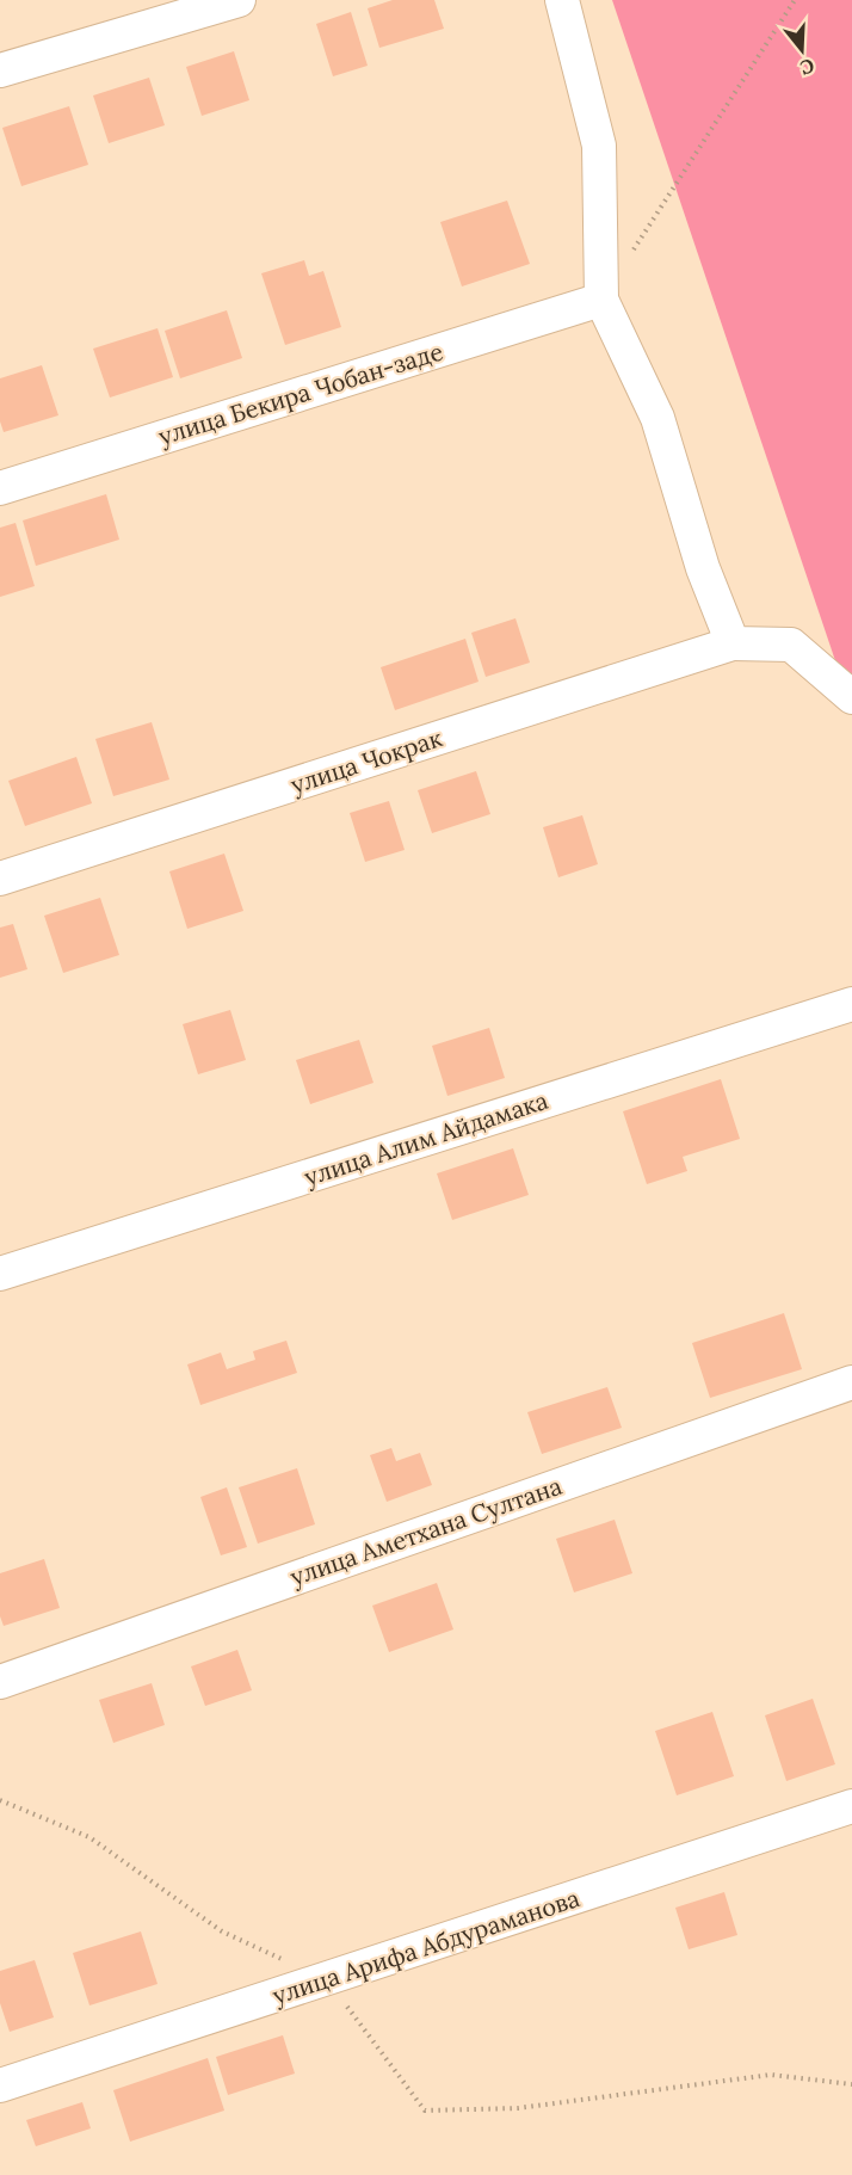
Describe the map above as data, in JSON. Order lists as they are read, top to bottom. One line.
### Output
{"streets":{"street":["улица Бекира Чобан-заде","улица Чокрак","улица Алим Айдамака","улица Аметхана Султана","улица Арифа Абдураманова"]},"north":"bottom"}
